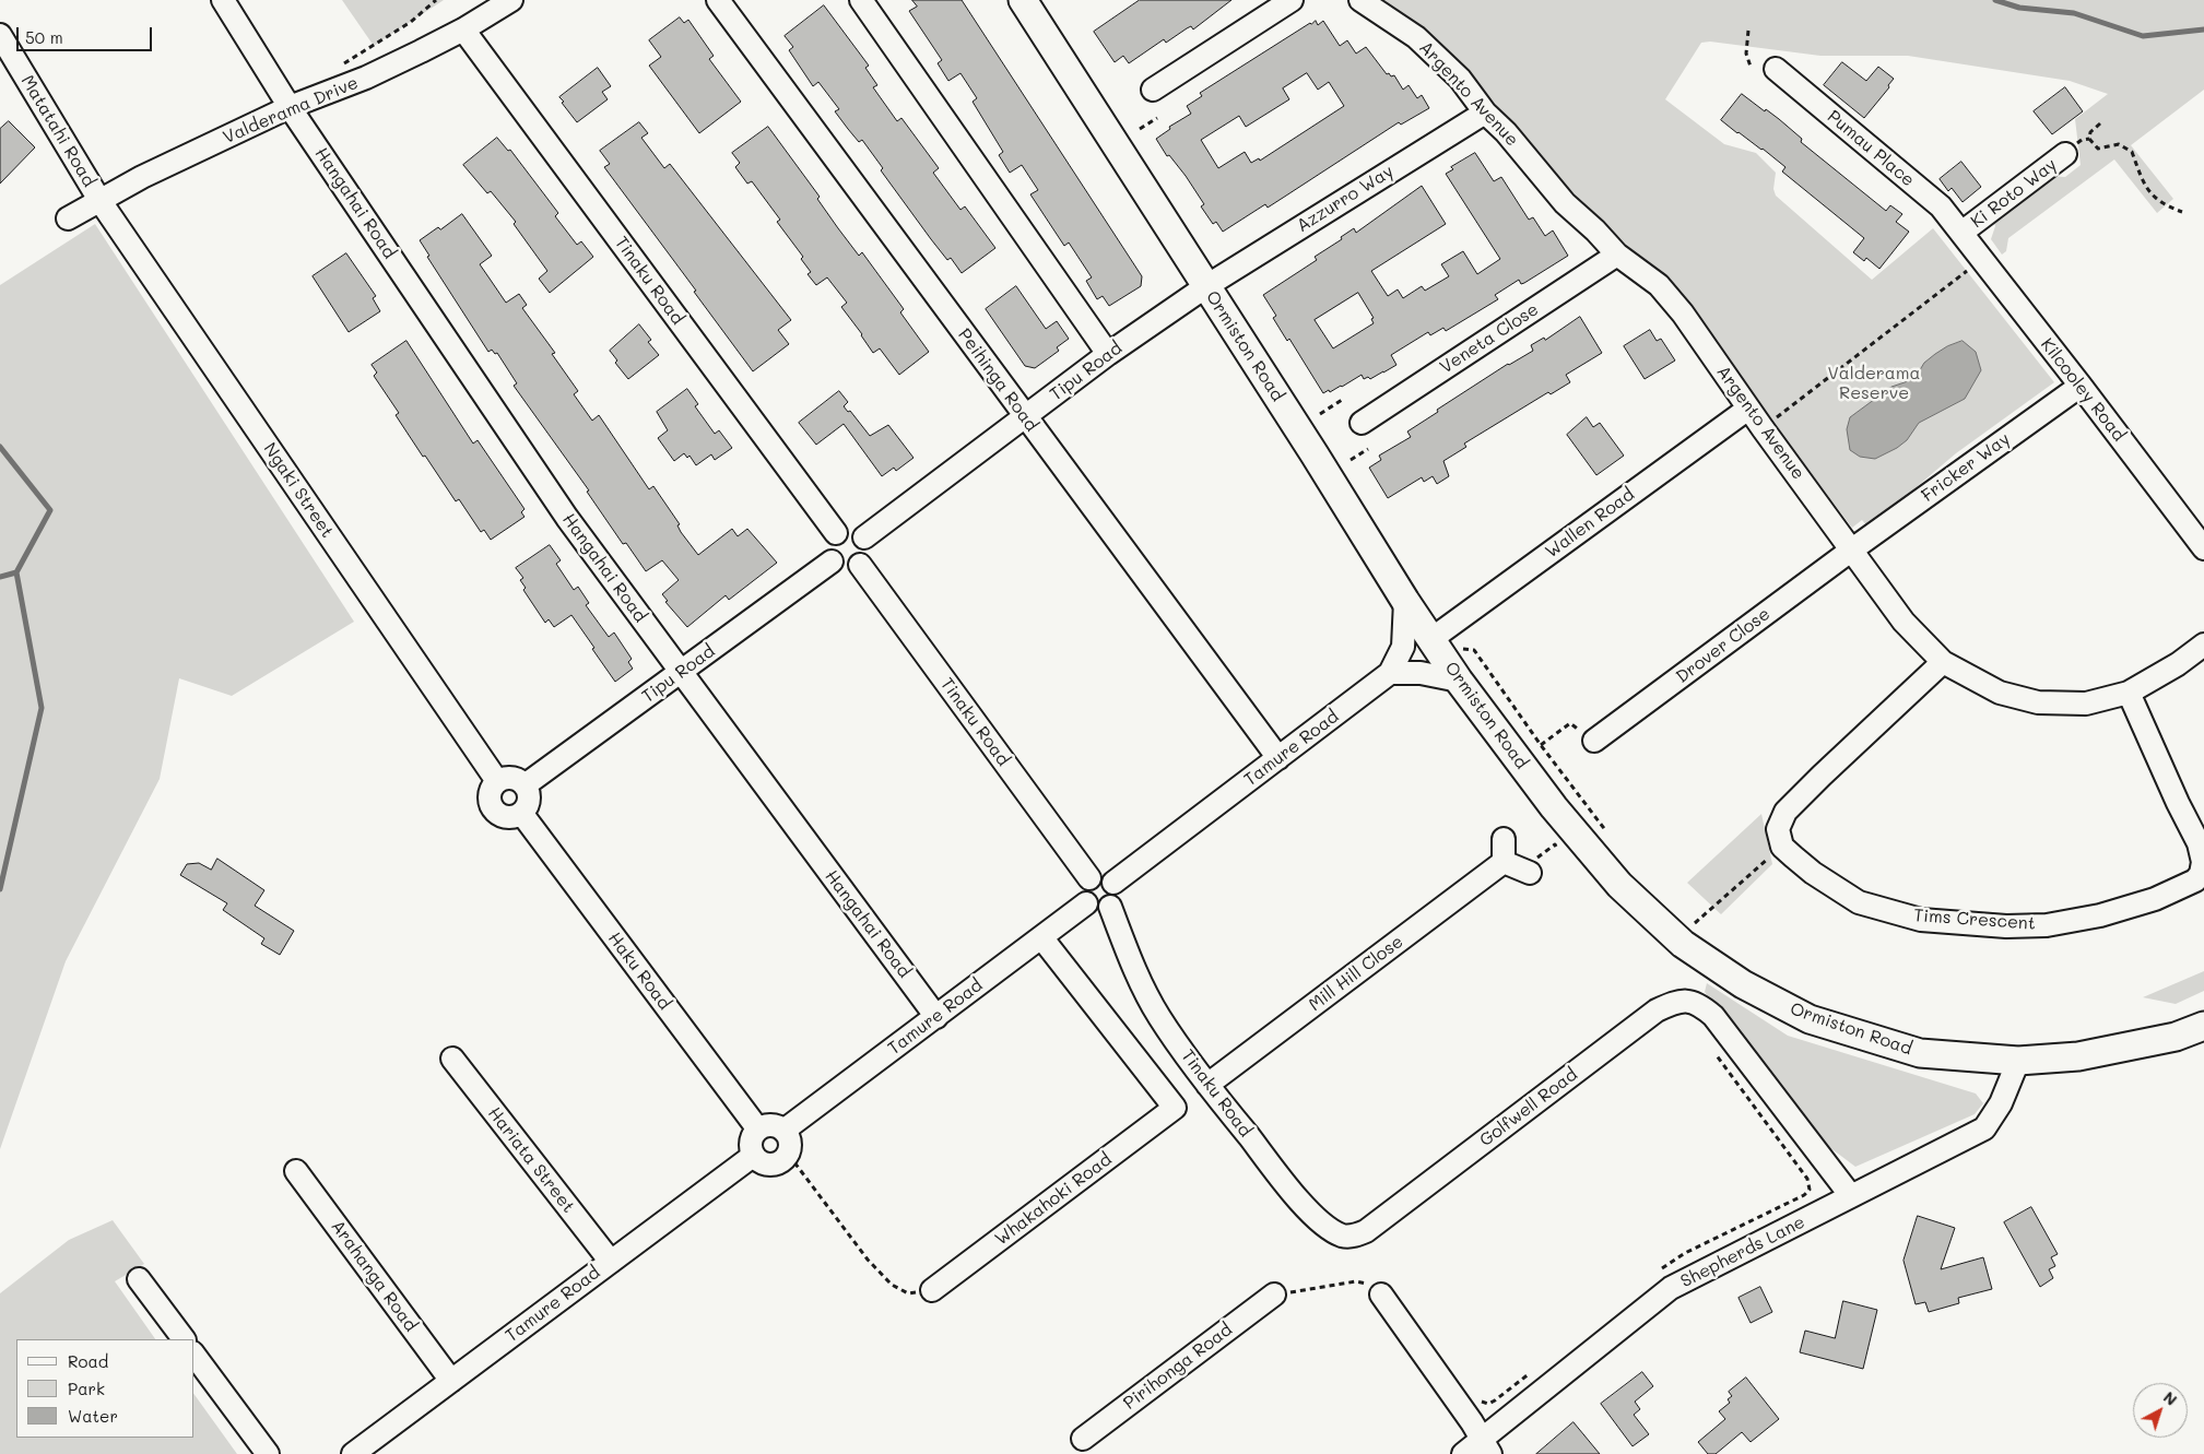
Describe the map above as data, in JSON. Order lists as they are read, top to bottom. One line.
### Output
{"streets":{"main road":["Ormiston Road"],"street":["Argento Avenue","Valderama Drive","Matatahi Road","Pumau Place","Ki Roto Way","Azzurro Way","Hangahai Road","Tinaku Road","Veneta Close","Tipu Road","Peihinga Road","Kilcooley Road","Fricker Way","Ngaki Street","Wallen Road","Drover Close","Tamure Road","Tims Crescent","Haku Road","Mill Hill Close","Golfwell Road","Hariata Street","Whakahoki Road","Shepherds Lane","Arahanga Road","Pirihonga Road"]},"crossings":[["Argento Avenue","Azzurro Way"],["Argento Avenue","Veneta Close"],["Argento Avenue","Fricker Way"],["Argento Avenue","Wallen Road"],["Argento Avenue","Drover Close"],["Argento Avenue","Tims Crescent"],["Valderama Drive","Matatahi Road"],["Valderama Drive","Hangahai Road"],["Valderama Drive","Tinaku Road"],["Valderama Drive","Ngaki Street"],["Matatahi Road","Ngaki Street"],["Pumau Place","Ki Roto Way"],["Pumau Place","Kilcooley Road"],["Ki Roto Way","Kilcooley Road"],["Azzurro Way","Ormiston Road"],["Azzurro Way","Tipu Road"],["Hangahai Road","Tipu Road"],["Hangahai Road","Tamure Road"],["Tinaku Road","Tipu Road"],["Tinaku Road","Tamure Road"],["Tinaku Road","Mill Hill Close"],["Tinaku Road","Golfwell Road"],["Ormiston Road","Tipu Road"],["Ormiston Road","Wallen Road"],["Ormiston Road","Tamure Road"],["Ormiston Road","Shepherds Lane"],["Tipu Road","Peihinga Road"],["Tipu Road","Ngaki Street"],["Tipu Road","Haku Road"],["Peihinga Road","Tamure Road"],["Kilcooley Road","Fricker Way"],["Fricker Way","Drover Close"],["Ngaki Street","Haku Road"],["Tamure Road","Haku Road"],["Tamure Road","Hariata Street"],["Tamure Road","Whakahoki Road"],["Tamure Road","Arahanga Road"],["Golfwell Road","Shepherds Lane"]],"parks":["Valderama Reserve"],"legend":["Road","Park","Water"],"scale_bar":"50 m","north":"top right"}
